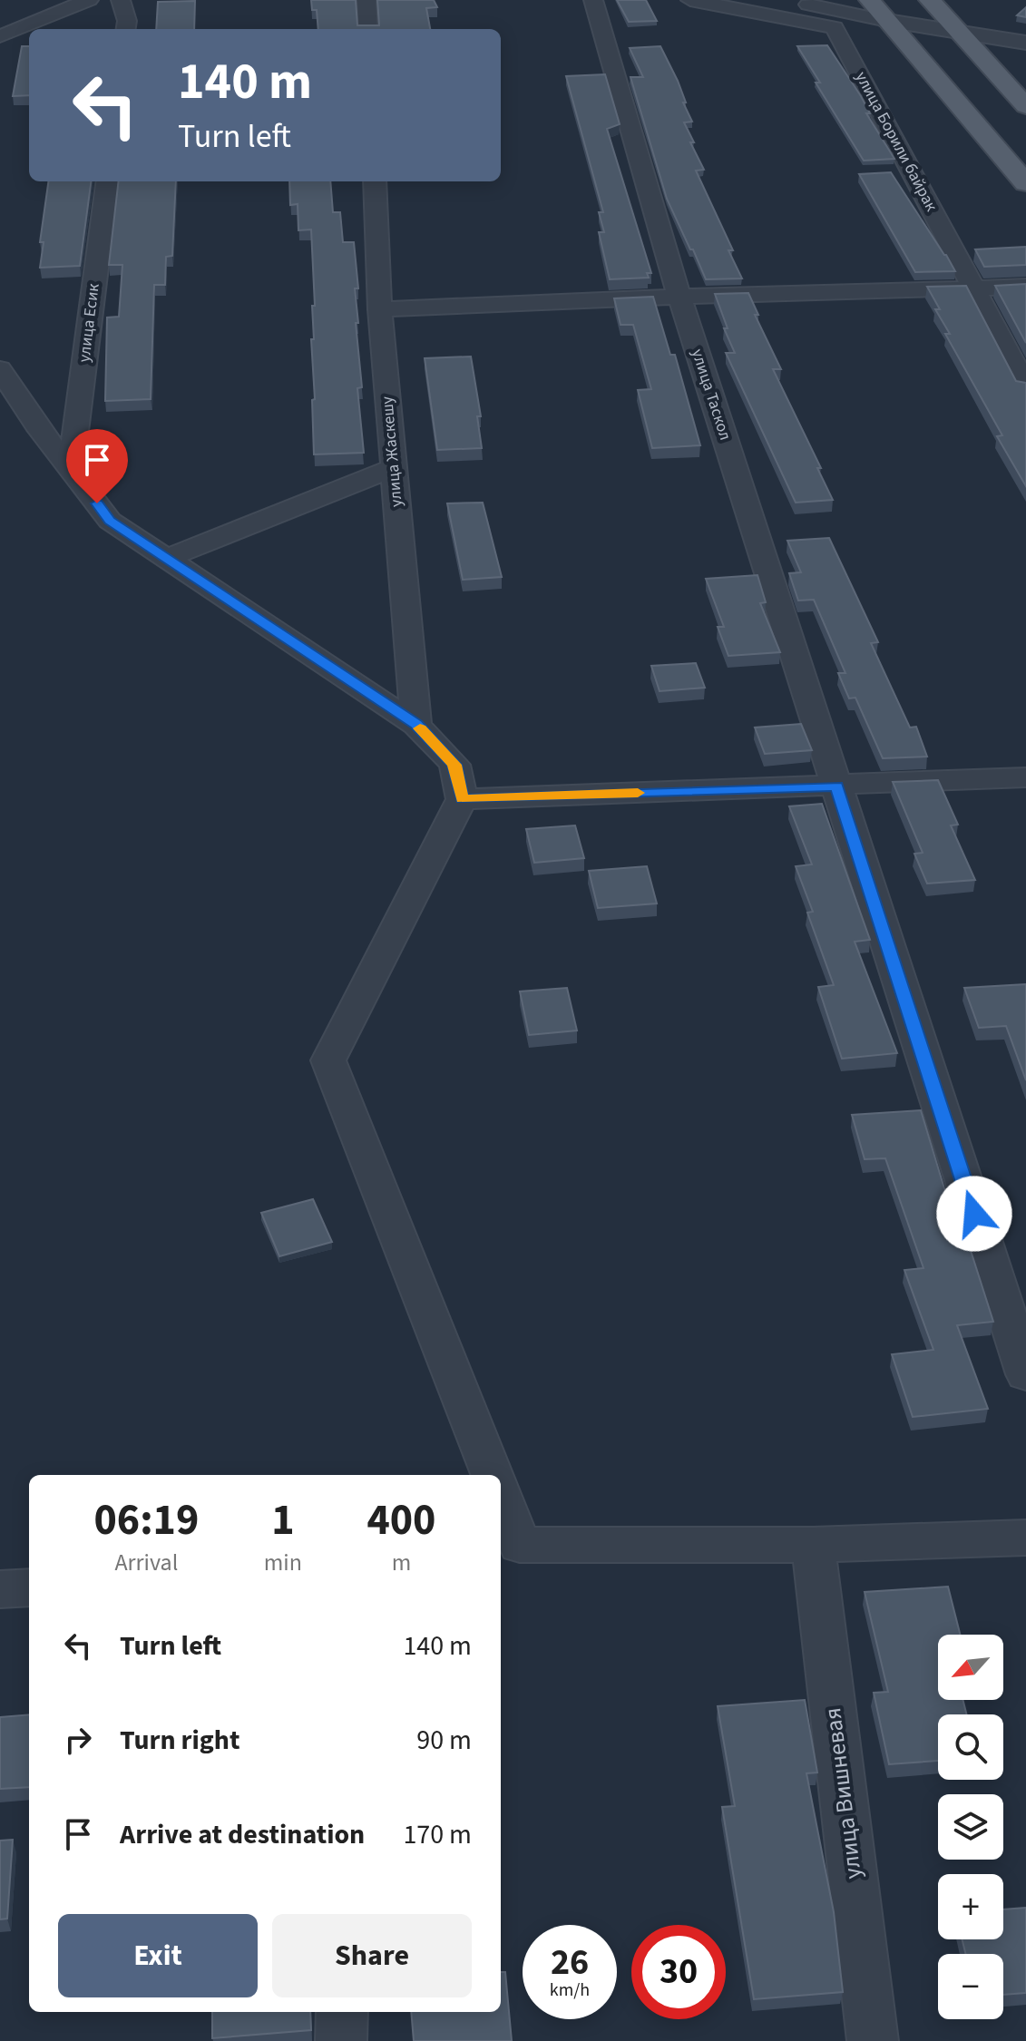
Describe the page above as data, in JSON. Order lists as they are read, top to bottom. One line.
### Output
{"streets":{"street":["улица Борили байрак","улица Есик","улица Таскол","улица Жаскешу","улица Вишневая"]},"north":"bottom left","page":{"turn":["140 m","Turn left"],"eta":["06:19","Arrival","1","min","400","m"],"list":[{"name":"Turn left","value":"140 m"},{"name":"Turn right","value":"90 m"},{"name":"Arrive at destination","value":"170 m"}],"map_buttons":["+","−"],"buttons":["Exit","Share"],"speed":"26 km/h","limit":"30"}}
